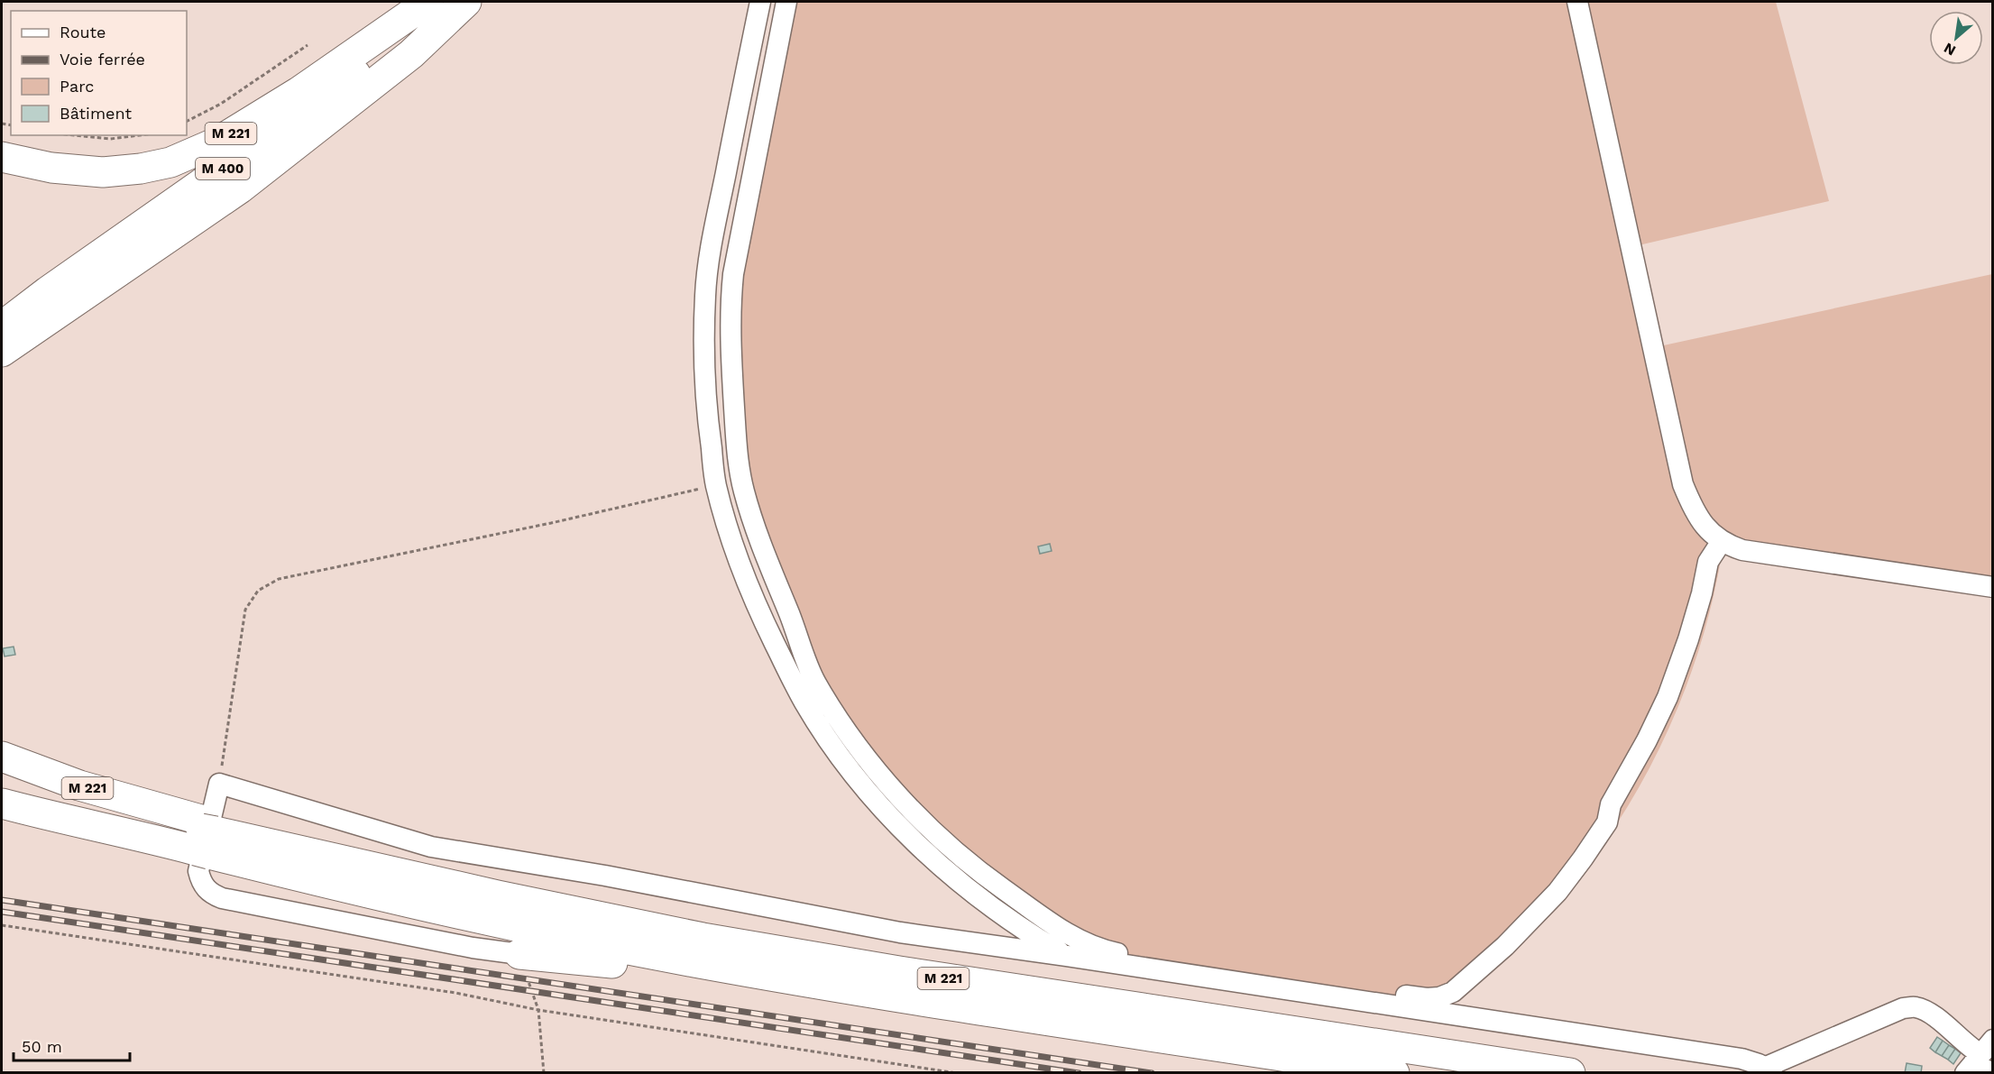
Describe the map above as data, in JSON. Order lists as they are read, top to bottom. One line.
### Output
{"streets":{"highway":["M 221","M 400"]},"legend":["Route","Voie ferrée","Parc","Bâtiment"],"scale_bar":"50 m","north":"bottom left"}
